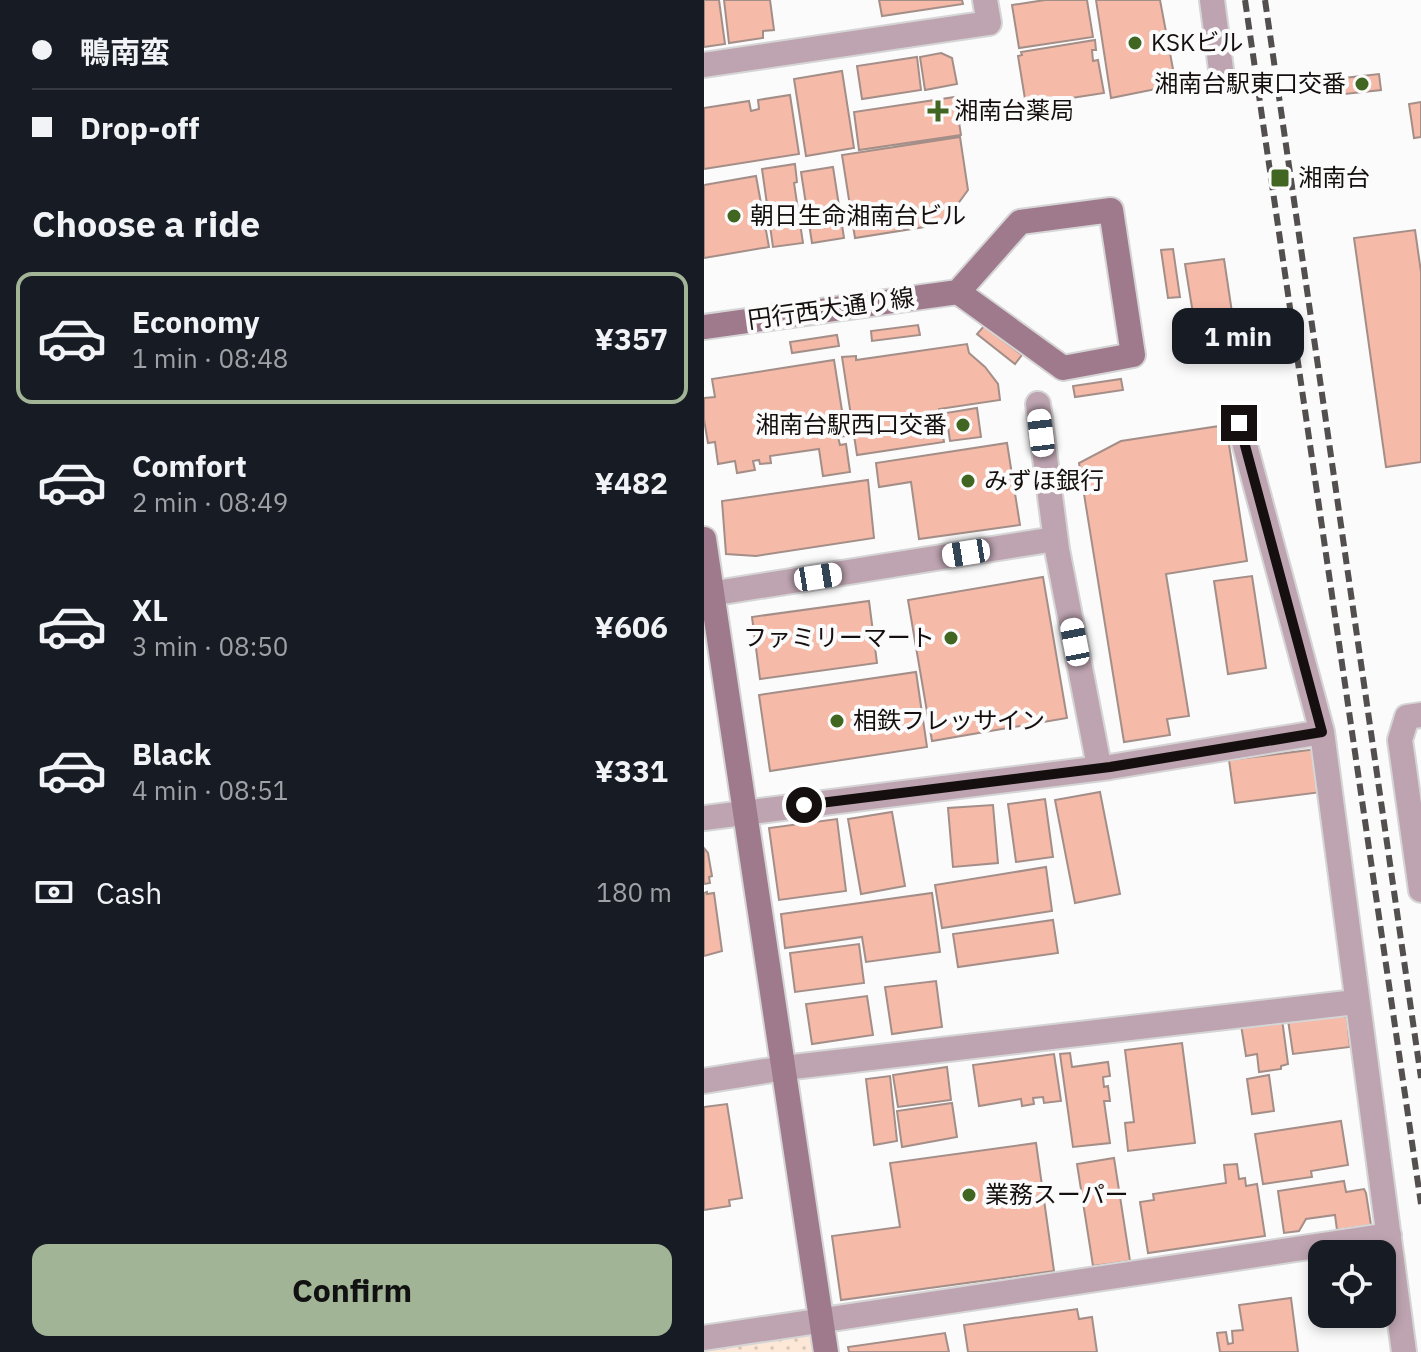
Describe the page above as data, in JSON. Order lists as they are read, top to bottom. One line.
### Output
{"streets":{"street":["円行西大通り線"]},"places":{"other":["KSKビル","湘南台駅東口交番","朝日生命湘南台ビル","湘南台駅西口交番","みずほ銀行","ファミリーマート","相鉄フレッサイン","業務スーパー"],"health":["湘南台薬局"],"transit":["湘南台"]},"page":{"banner":["鴨南蛮","Drop-off"],"heading":"Choose a ride","list":[{"name":"Economy","note":"1 min · 08:48","value":"¥357"},{"name":"Comfort","note":"2 min · 08:49","value":"¥482"},{"name":"XL","note":"3 min · 08:50","value":"¥606"},{"name":"Black","note":"4 min · 08:51","value":"¥331"}],"bubble":"1 min","pay":["Cash","180 m"],"buttons":"Confirm"}}
